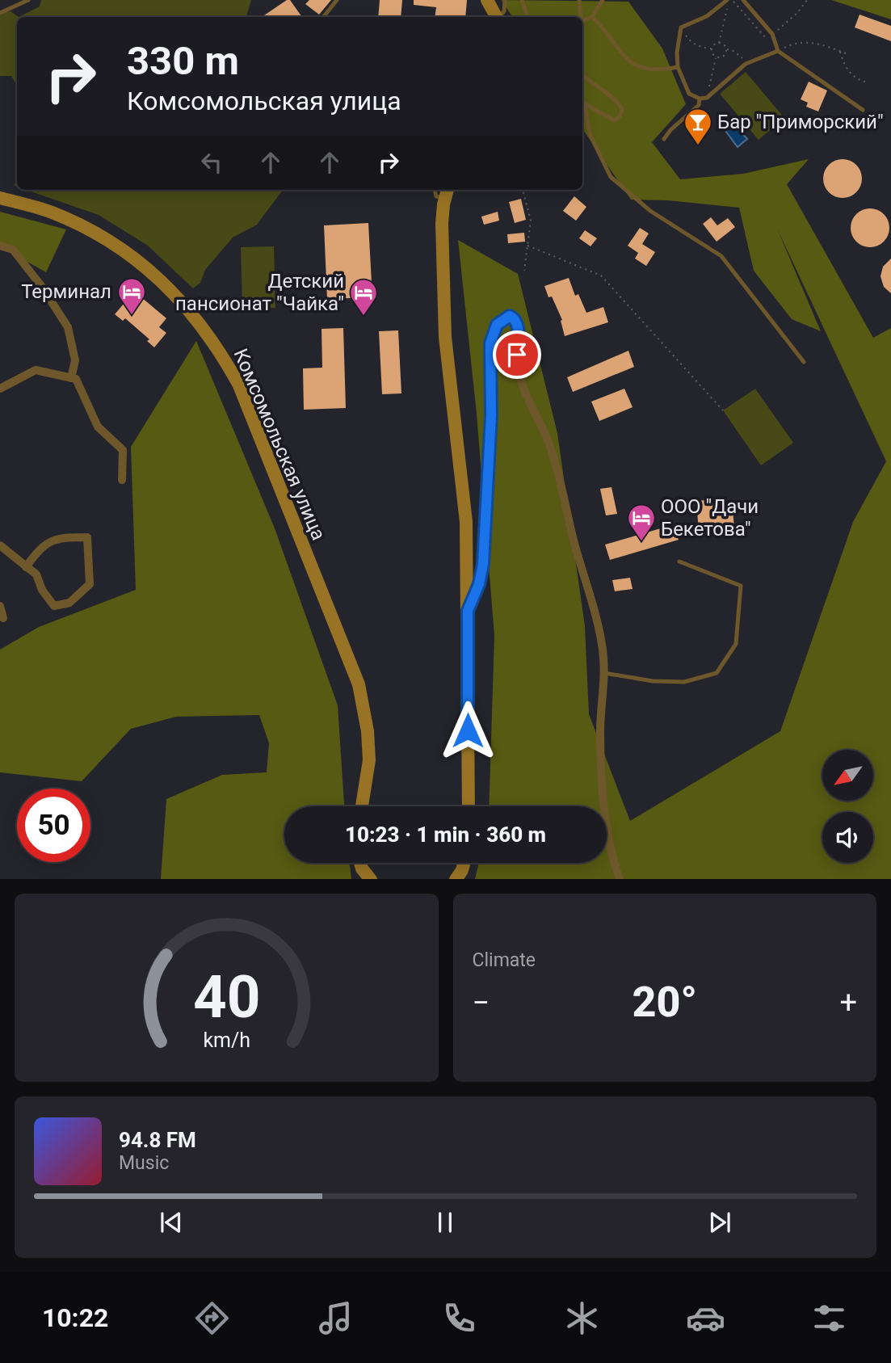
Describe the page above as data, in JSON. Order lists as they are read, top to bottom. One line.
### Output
{"streets":{"main road":["Комсомольская улица"]},"places":{"bar":["Бар \"Приморский\""],"hotel":["Терминал","Детский пансионат \"Чайка\"","ООО \"Дачи Бекетова\""]},"north":"bottom left","page":{"turn":["330 m","Комсомольская улица"],"limit":"50","trip":"10:23 · 1 min · 360 m","tile":"Climate","heat":["−","20°","+"],"song":["94.8 FM","Music"],"tabs":"10:22","gauge":["40","km/h"]}}
